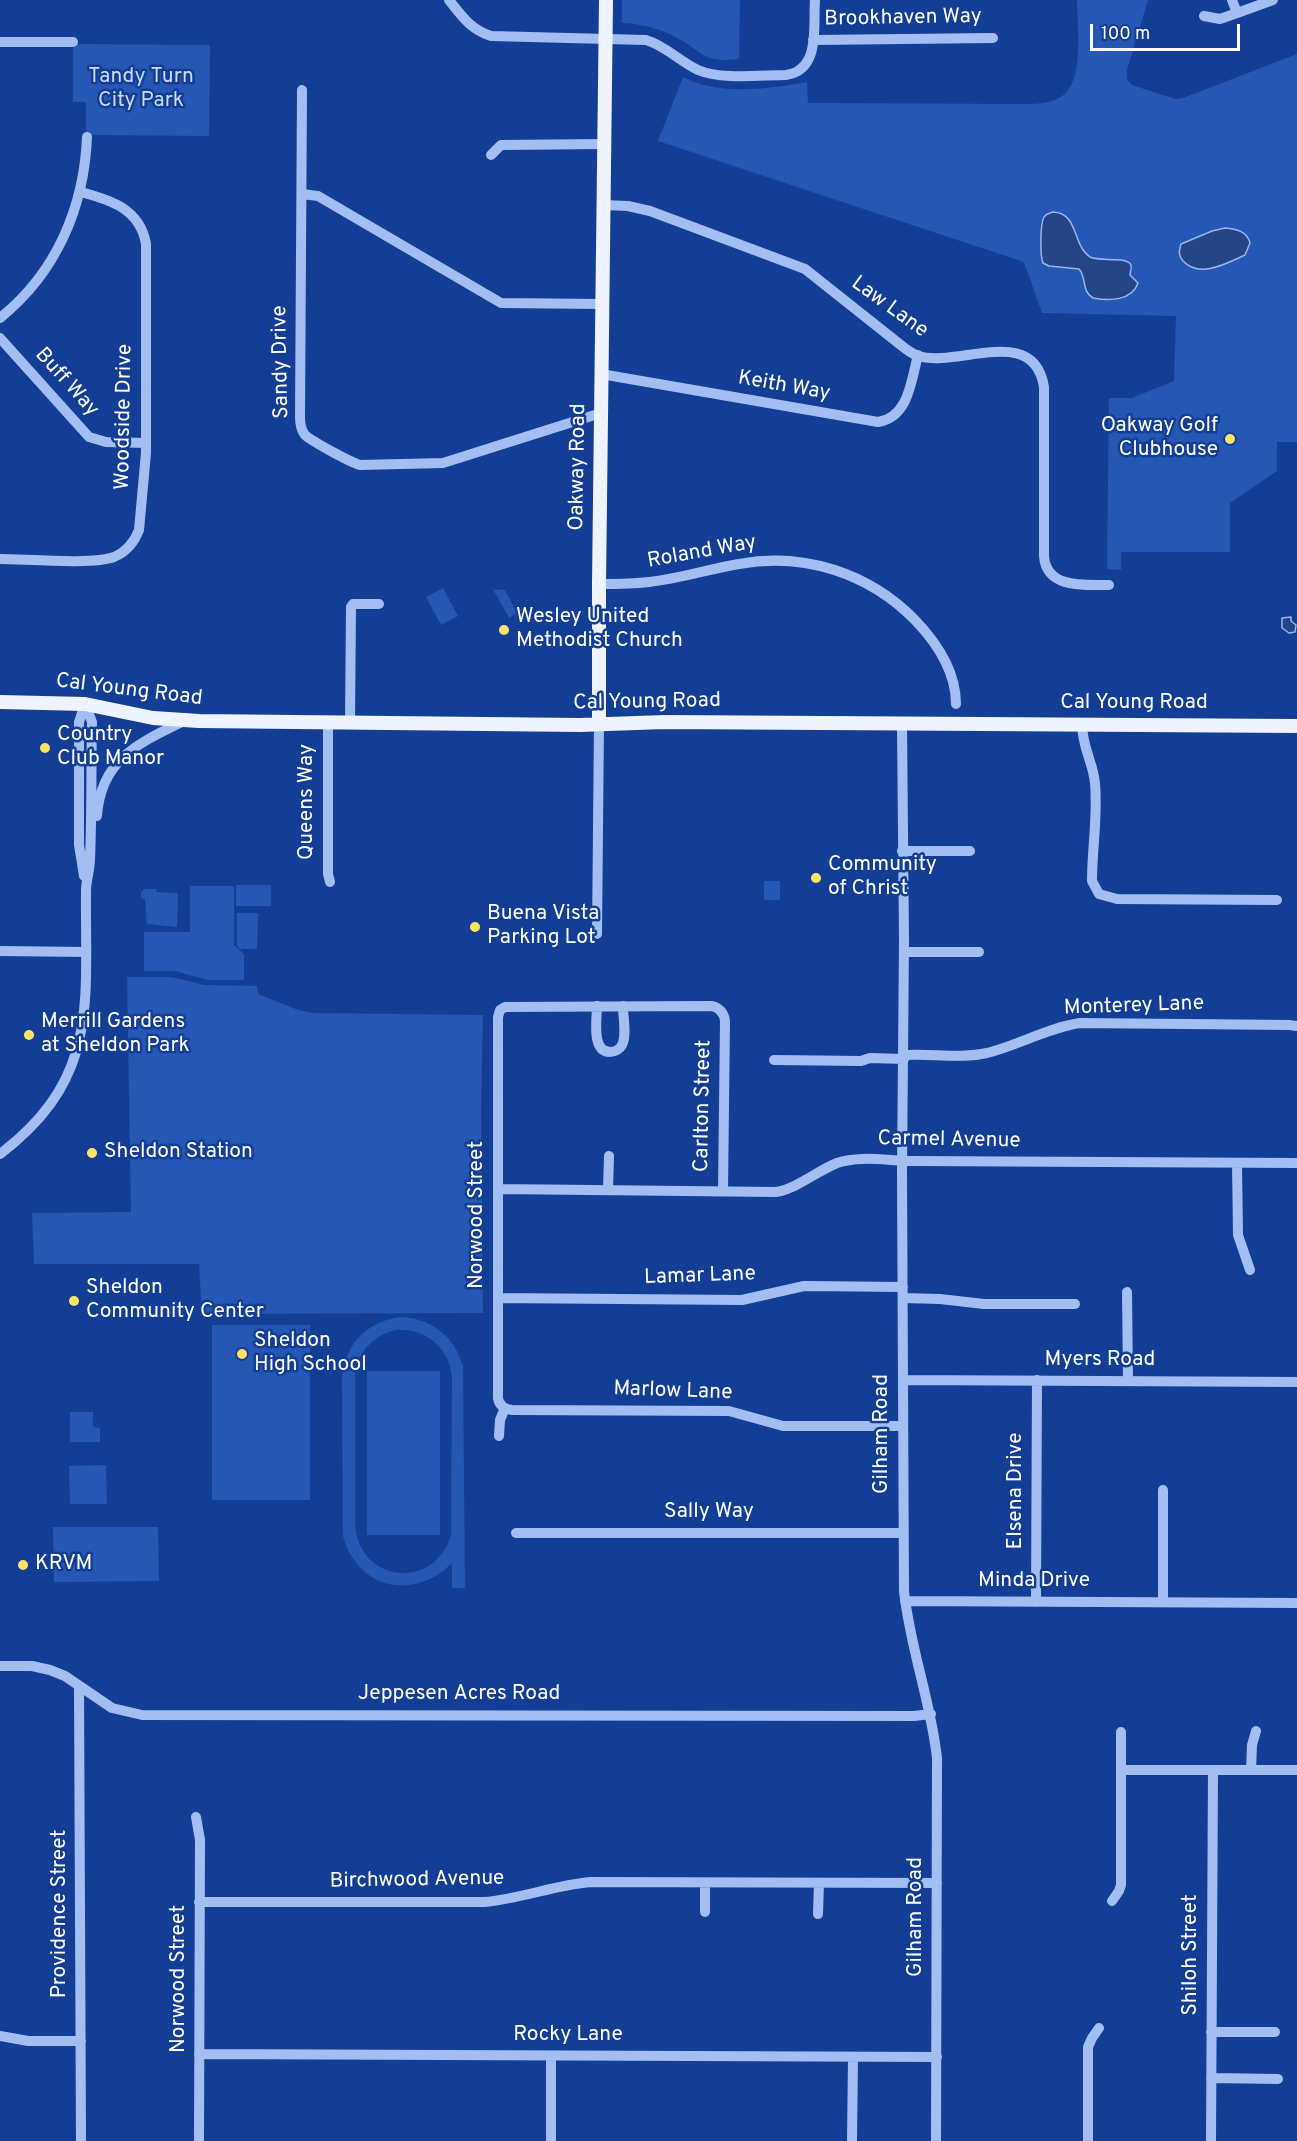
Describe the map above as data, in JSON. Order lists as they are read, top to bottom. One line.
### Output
{"streets":{"main road":["Oakway Road","Cal Young Road"],"street":["Brookhaven Way","Law Lane","Sandy Drive","Buff Way","Keith Way","Woodside Drive","Roland Way","Queens Way","Monterey Lane","Carlton Street","Carmel Avenue","Norwood Street","Lamar Lane","Myers Road","Marlow Lane","Gilham Road","Elsena Drive","Sally Way","Minda Drive","Jeppesen Acres Road","Birchwood Avenue","Providence Street","Shiloh Street","Rocky Lane"]},"crossings":[["Law Lane","Keith Way"],["Law Lane","Oakway Road"],["Sandy Drive","Oakway Road"],["Buff Way","Woodside Drive"],["Keith Way","Oakway Road"],["Oakway Road","Roland Way"],["Oakway Road","Cal Young Road"],["Cal Young Road","Queens Way"],["Cal Young Road","Gilham Road"],["Monterey Lane","Gilham Road"],["Carlton Street","Carmel Avenue"],["Carmel Avenue","Norwood Street"],["Carmel Avenue","Gilham Road"],["Norwood Street","Lamar Lane"],["Norwood Street","Marlow Lane"],["Norwood Street","Birchwood Avenue"],["Norwood Street","Rocky Lane"],["Lamar Lane","Gilham Road"],["Myers Road","Gilham Road"],["Myers Road","Elsena Drive"],["Marlow Lane","Gilham Road"],["Gilham Road","Sally Way"],["Gilham Road","Minda Drive"],["Gilham Road","Jeppesen Acres Road"],["Gilham Road","Birchwood Avenue"],["Gilham Road","Rocky Lane"],["Elsena Drive","Minda Drive"],["Jeppesen Acres Road","Providence Street"]],"parks":["Tandy Turn City Park"],"places":["Oakway Golf Clubhouse","Wesley United Methodist Church","Country Club Manor","Community of Christ","Buena Vista Parking Lot","Merrill Gardens at Sheldon Park","Sheldon Station","Sheldon Community Center","Sheldon High School","KRVM"],"scale_bar":"100 m"}
